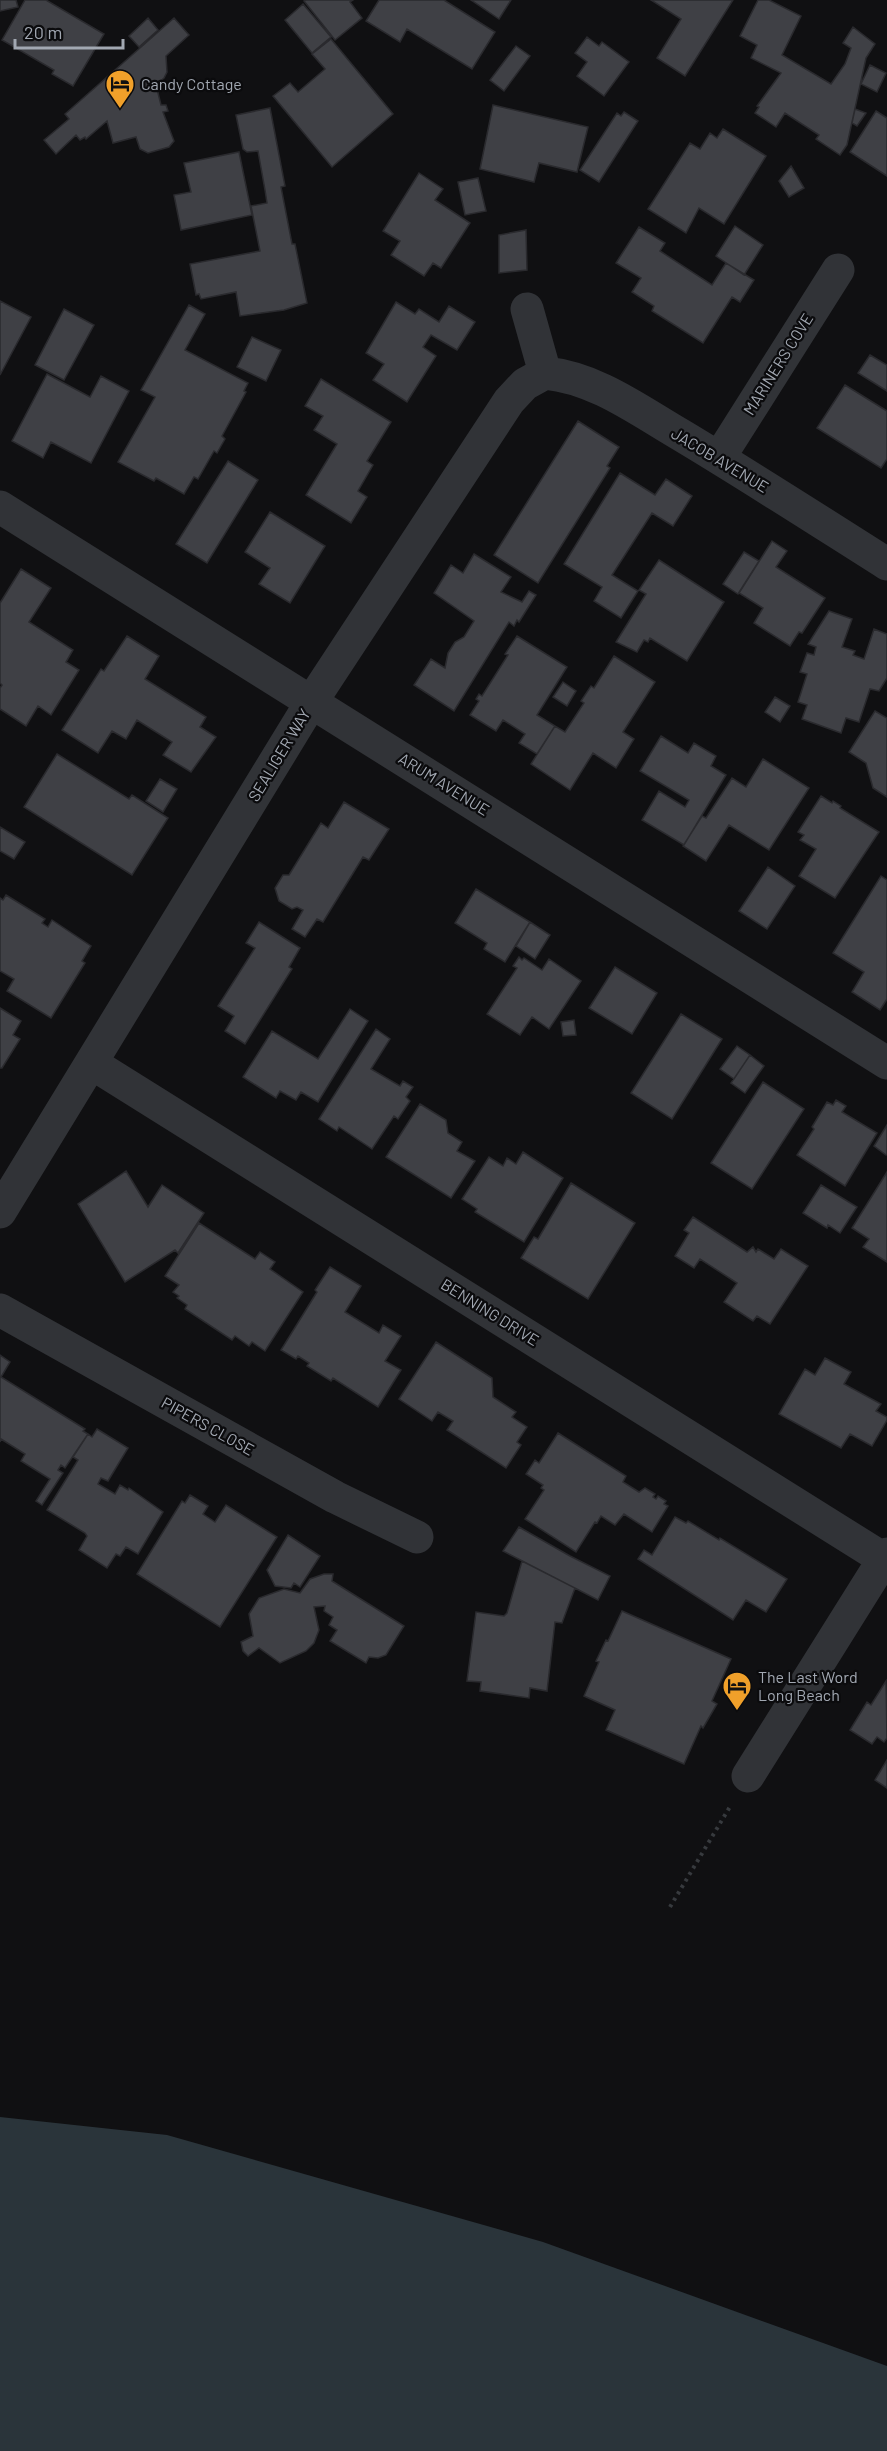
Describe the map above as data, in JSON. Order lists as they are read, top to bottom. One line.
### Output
{"streets":{"street":["MARINERS COVE","JACOB AVENUE","SEALIGER WAY","ARUM AVENUE","BENNING DRIVE","PIPERS CLOSE"]},"crossings":[["MARINERS COVE","JACOB AVENUE"],["JACOB AVENUE","SEALIGER WAY"],["SEALIGER WAY","ARUM AVENUE"],["SEALIGER WAY","BENNING DRIVE"]],"places":{"hotel":["Candy Cottage","The Last Word Long Beach"]},"scale_bar":"20 m"}
